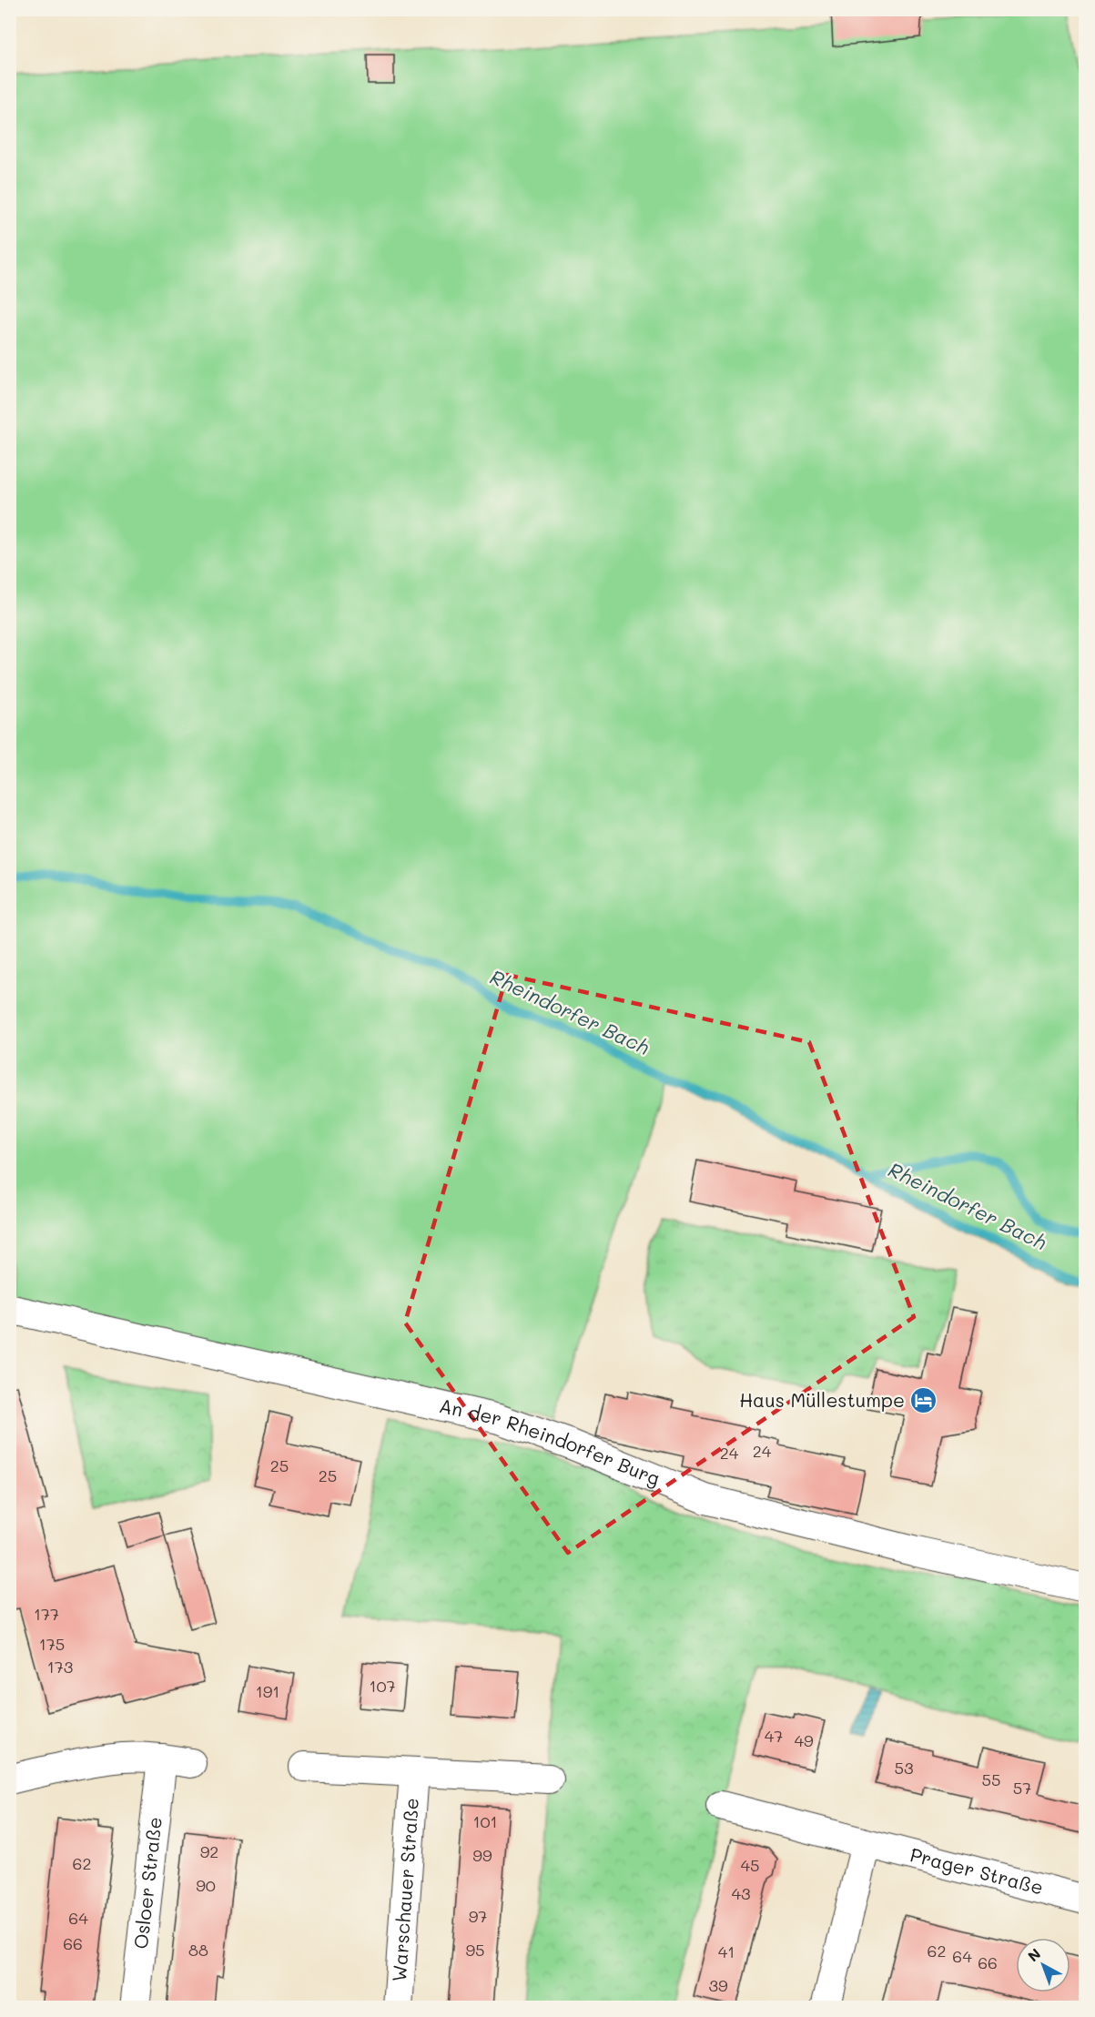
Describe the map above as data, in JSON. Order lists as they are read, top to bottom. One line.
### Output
{"streets":{"street":["An der Rheindorfer Burg","Prager Straße","Osloer Straße","Warschauer Straße"]},"water":["Rheindorfer Bach"],"places":{"hotel":["Haus Müllestumpe"]},"house_numbers":["24","24","25","25","177","175","173","107","191","47","49","53","55","57","101","92","99","62","45","90","43","97","64","66","88","95","62","41","64","66","39"],"north":"top left"}
